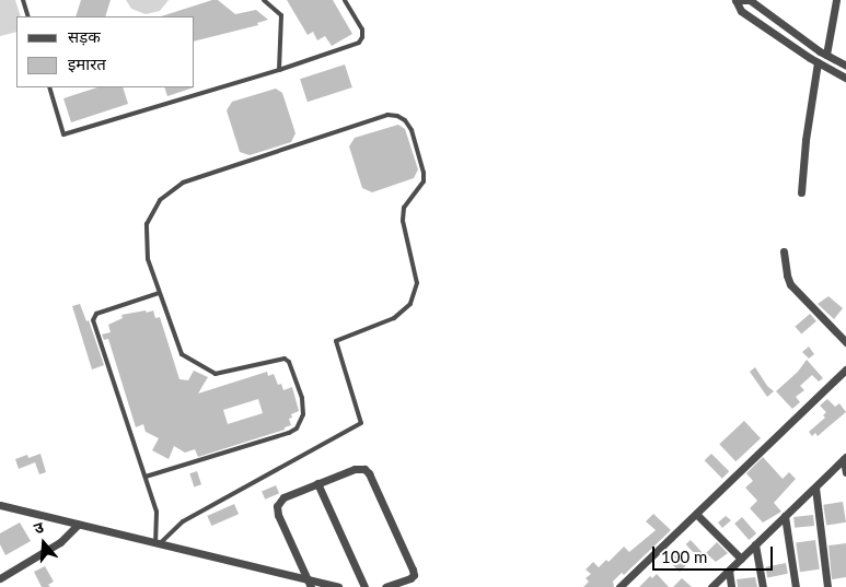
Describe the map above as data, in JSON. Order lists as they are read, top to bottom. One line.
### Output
{"legend":["सड़क","इमारत"],"scale_bar":"100 m","north":"top"}
